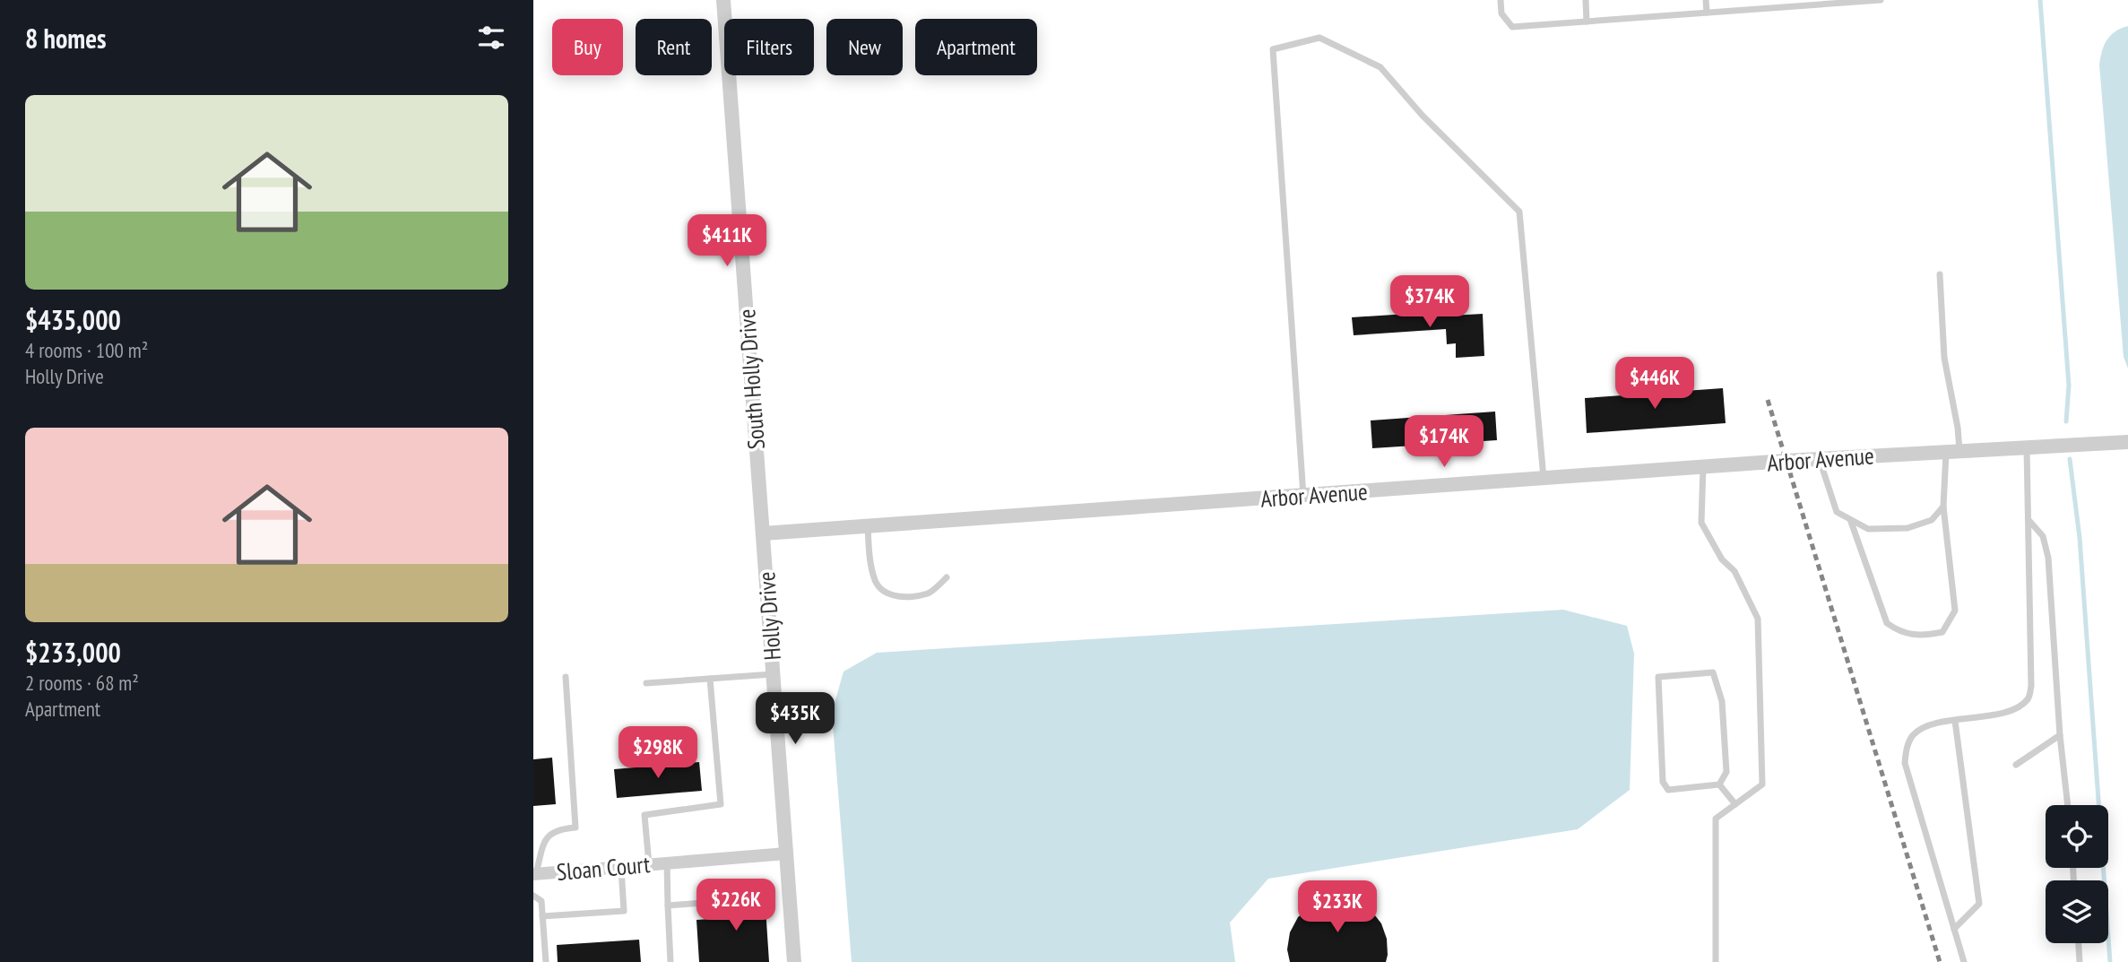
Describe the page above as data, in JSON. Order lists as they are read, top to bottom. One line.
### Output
{"streets":{"street":["South Holly Drive","Arbor Avenue","Holly Drive","Sloan Court"]},"crossings":[["South Holly Drive","Arbor Avenue"],["South Holly Drive","Holly Drive"],["Arbor Avenue","Holly Drive"],["Holly Drive","Sloan Court"]],"page":{"heading":"8 homes","chip":["Buy","Rent","Filters","New","Apartment"],"list":[{"name":"$435,000","note":"4 rooms · 100 m² · Holly Drive"},{"name":"$233,000","note":"2 rooms · 68 m² · Apartment"}],"price":["$411K","$374K","$446K","$174K","$435K","$298K","$226K","$233K"]}}
